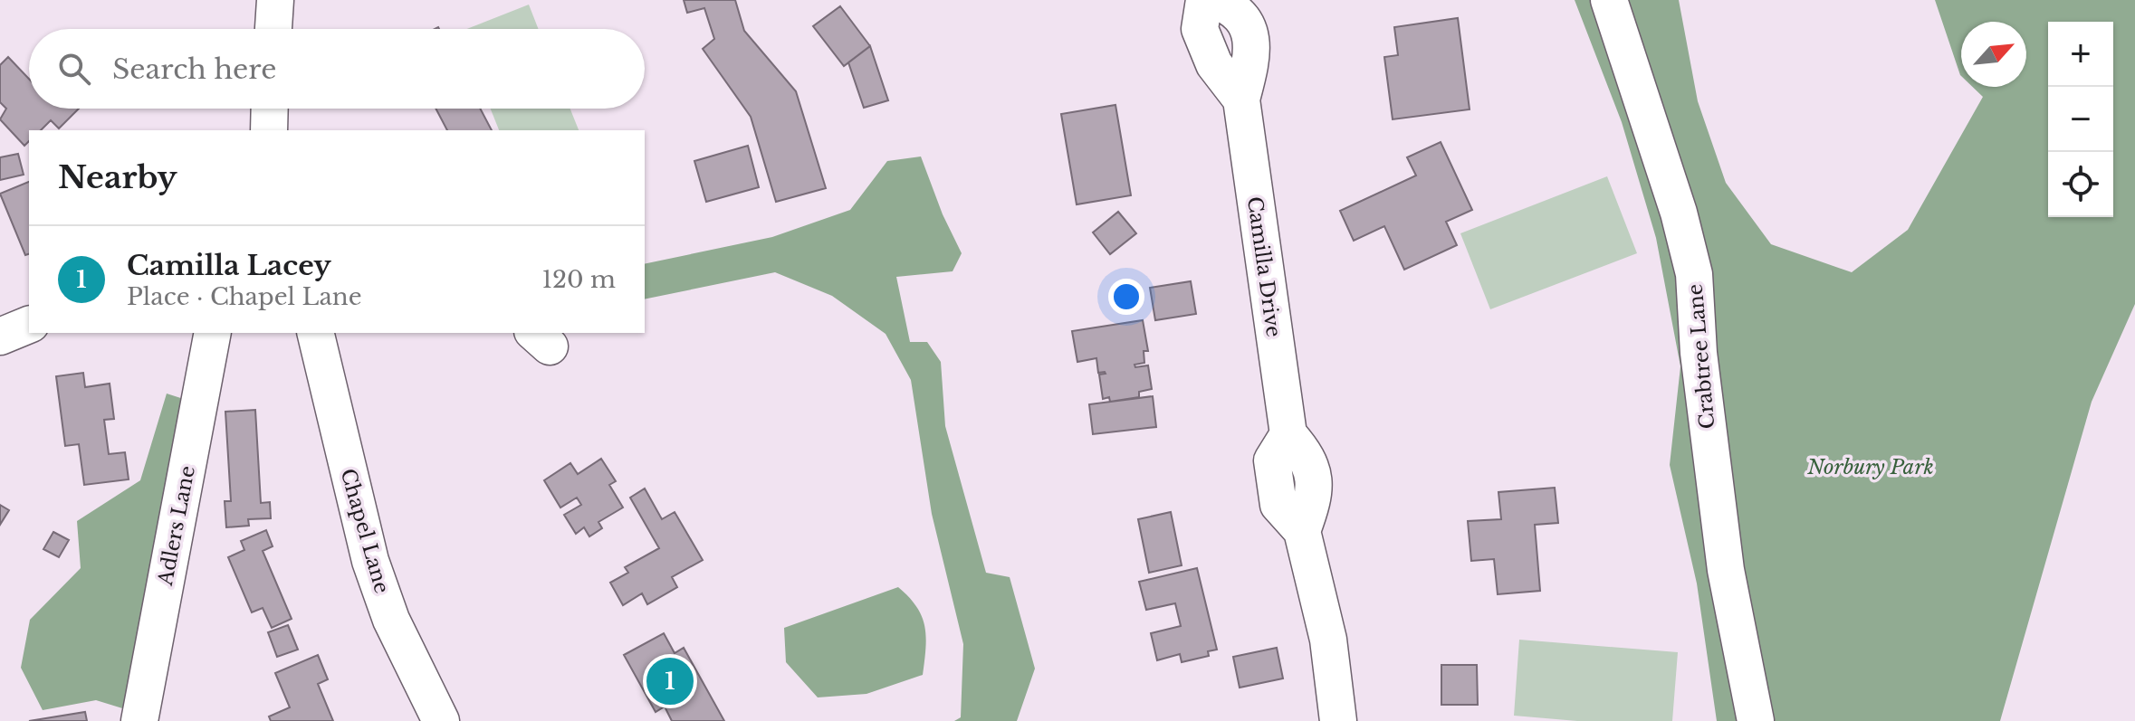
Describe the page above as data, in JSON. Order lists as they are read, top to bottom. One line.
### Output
{"streets":{"street":["Camilla Drive","Crabtree Lane","Adlers Lane","Chapel Lane"]},"parks":["Norbury Park"],"north":"top right","page":{"map_buttons":["+","−"],"search":"Search here","heading":"Nearby","list":[{"mark":"1","name":"Camilla Lacey","note":"Place · Chapel Lane","value":"120 m"}],"pins":"1"}}
